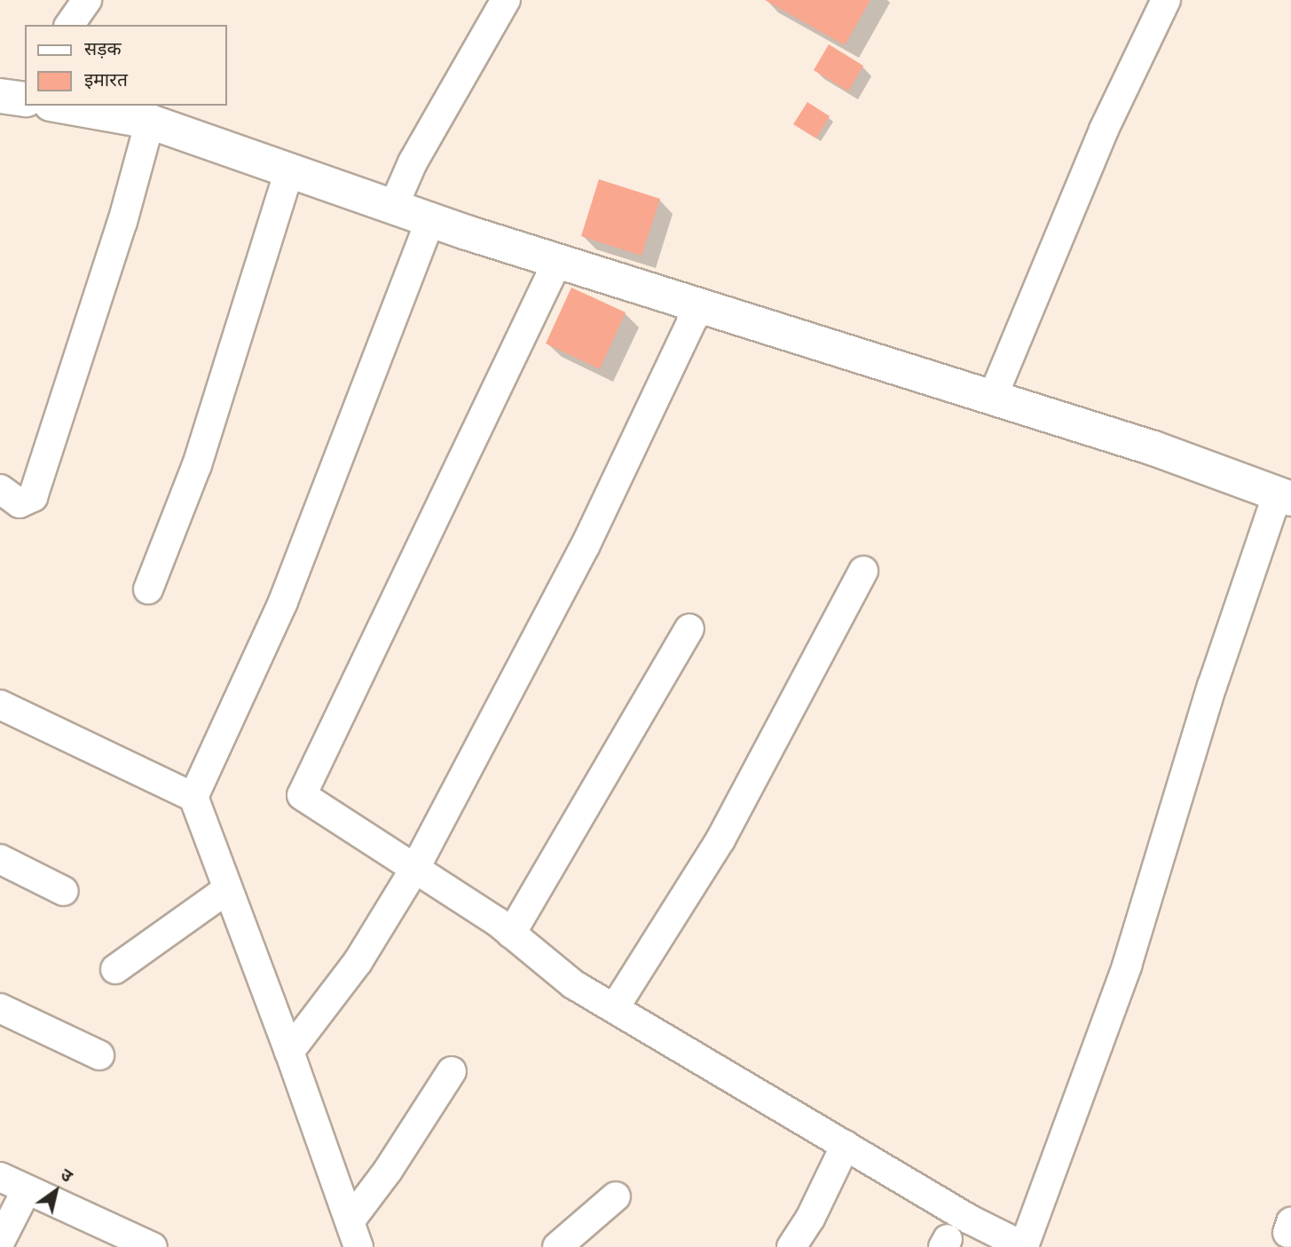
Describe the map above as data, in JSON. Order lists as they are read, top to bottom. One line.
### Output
{"legend":["सड़क","इमारत"],"north":"top right"}
